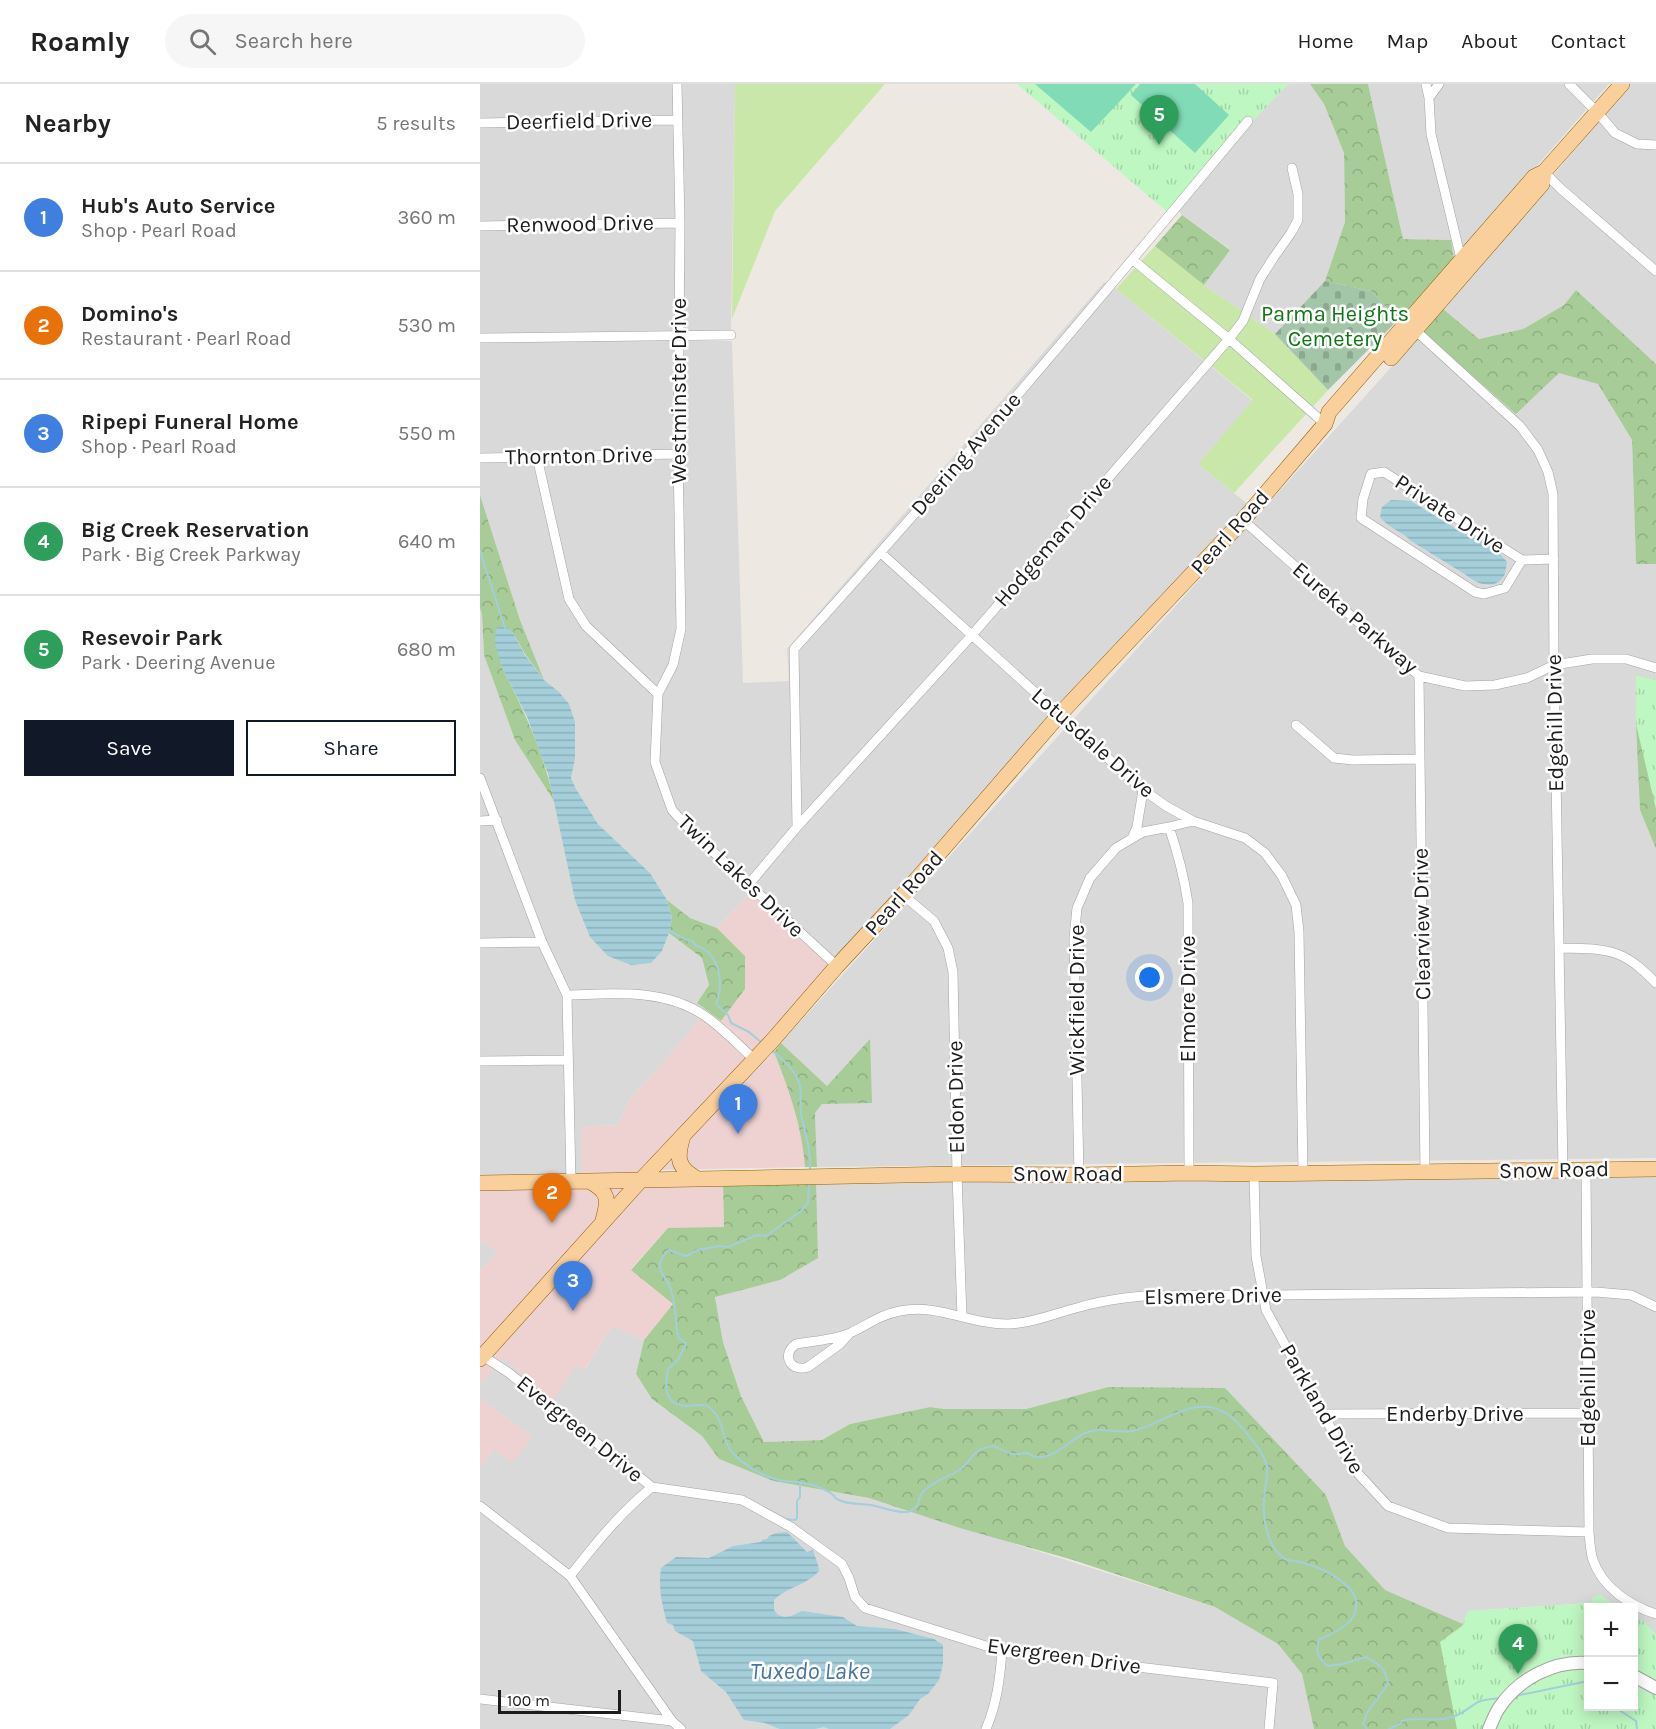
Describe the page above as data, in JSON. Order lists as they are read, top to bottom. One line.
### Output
{"streets":{"main road":["Pearl Road","Snow Road"],"street":["Deerfield Drive","Renwood Drive","Westminster Drive","Deering Avenue","Thornton Drive","Private Drive","Hodgeman Drive","Eureka Parkway","Edgehill Drive","Lotusdale Drive","Twin Lakes Drive","Clearview Drive","Elmore Drive","Wickfield Drive","Eldon Drive","Elsmere Drive","Parkland Drive","Enderby Drive","Evergreen Drive"]},"crossings":[["Deerfield Drive","Westminster Drive"],["Renwood Drive","Westminster Drive"],["Westminster Drive","Thornton Drive"],["Westminster Drive","Twin Lakes Drive"],["Deering Avenue","Hodgeman Drive"],["Deering Avenue","Lotusdale Drive"],["Private Drive","Edgehill Drive"],["Pearl Road","Eureka Parkway"],["Pearl Road","Edgehill Drive"],["Pearl Road","Lotusdale Drive"],["Pearl Road","Twin Lakes Drive"],["Pearl Road","Eldon Drive"],["Pearl Road","Snow Road"],["Pearl Road","Evergreen Drive"],["Hodgeman Drive","Lotusdale Drive"],["Hodgeman Drive","Twin Lakes Drive"],["Eureka Parkway","Edgehill Drive"],["Eureka Parkway","Clearview Drive"],["Edgehill Drive","Snow Road"],["Edgehill Drive","Elsmere Drive"],["Edgehill Drive","Parkland Drive"],["Edgehill Drive","Enderby Drive"],["Lotusdale Drive","Wickfield Drive"],["Lotusdale Drive","Snow Road"],["Clearview Drive","Snow Road"],["Elmore Drive","Wickfield Drive"],["Elmore Drive","Snow Road"],["Wickfield Drive","Snow Road"],["Eldon Drive","Snow Road"],["Eldon Drive","Elsmere Drive"],["Snow Road","Parkland Drive"],["Elsmere Drive","Parkland Drive"],["Parkland Drive","Enderby Drive"]],"water":["Tuxedo Lake"],"parks":["Parma Heights Cemetery"],"scale_bar":"100 m","page":{"header":"Roamly","search":"Search here","nav":["Home","Map","About","Contact"],"heading":["Nearby","5 results"],"pins":["5","1","2","3","4"],"list":[{"mark":"1","name":"Hub's Auto Service","note":"Shop · Pearl Road","value":"360 m"},{"mark":"2","name":"Domino's","note":"Restaurant · Pearl Road","value":"530 m"},{"mark":"3","name":"Ripepi Funeral Home","note":"Shop · Pearl Road","value":"550 m"},{"mark":"4","name":"Big Creek Reservation","note":"Park · Big Creek Parkway","value":"640 m"},{"mark":"5","name":"Resevoir Park","note":"Park · Deering Avenue","value":"680 m"}],"buttons":["Save","Share"],"map_buttons":["+","−"],"scale":"100 m"}}
